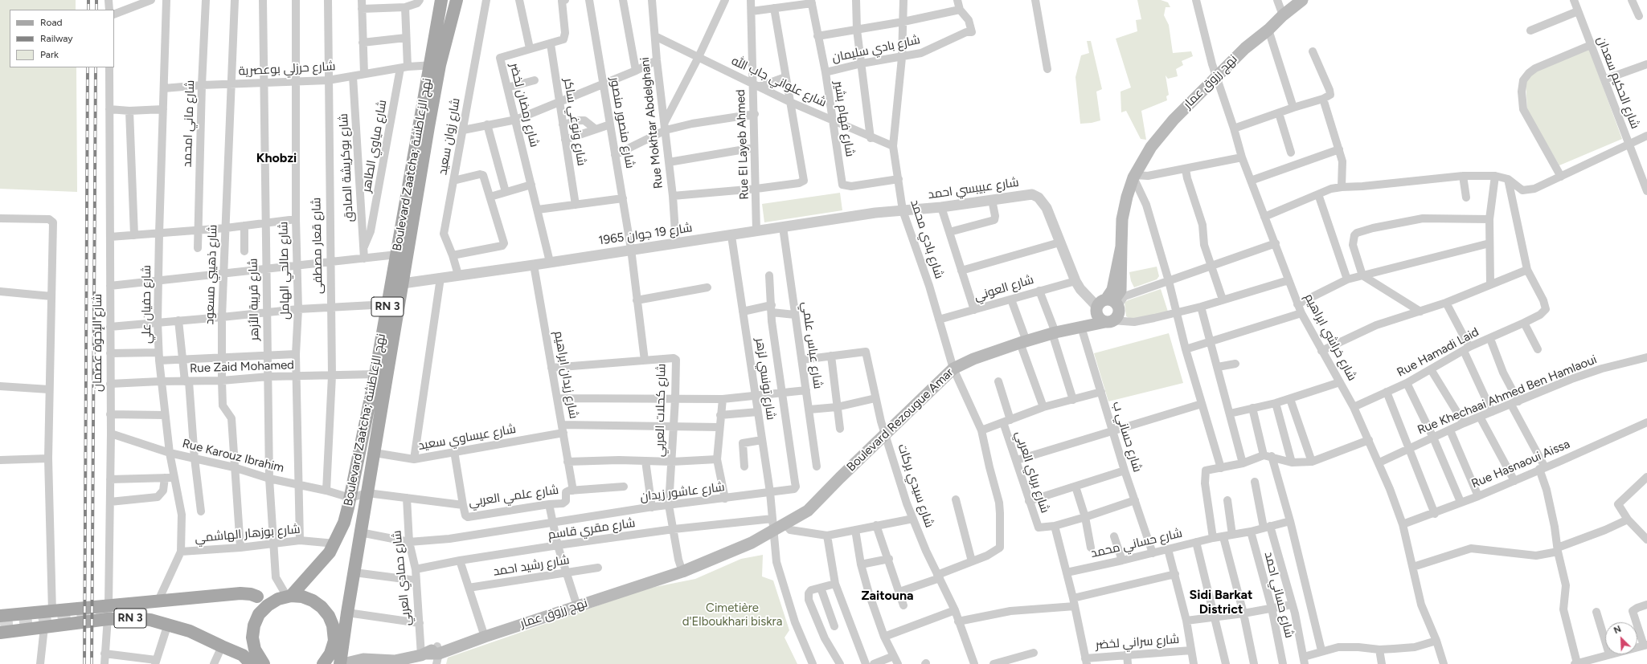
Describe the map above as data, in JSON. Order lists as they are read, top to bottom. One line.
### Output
{"streets":{"main road":["نهج رزوق عمار","Boulevard Zaatcha; نهج الزعاطشة","RN 3","Boulevard Rezougue Amar"],"street":["شارع بادي سليمان","شارع حرزلي بوعصرية","شارع علواني جاب الله","شارع الحكيم سعدان","شارع رمضان لخضر","شارع فهام بشير","شارع ونوغي ساكر","شارع منصور منصور","Rue Mokhtar Abdelghani","شارع ماني امحمد","شارع زوان سعيد","Rue El Layeb Ahmed","شارع مياوي الطاهر","شارع بوكريشة الصادق","شارع عبيبسي احمد","شارع 19 جوان 1965","شارع بادي محمد","شارع قعار مصطفى","شارع صالحي الهامل","شارع ذهيبي مسعود","شارع العوني","شارع قريبة الأزهر","شارع حفيان علي","شارع خراشي ابراهيم","شارع الإخوة عصمان","شارع عباس علمي","Rue Hamadi Laid","Rue Zaid Mohamed","شارع زيدان ابراهيم","شارع تونسي لزهر","Rue Khechaai Ahmed Ben Hamlaoui","شارع كحلات العربي","شارع حساني ب","شارع عيساوي سعيد","Rue Karouz Ibrahim","Rue Hasnaoui Aissa","شارع برباي العربي","شارع سيدي بركات","شارع عاشور زيدان","شارع علمي العربي","شارع مقري قاسم","شارع بوزهار الهاشمي","شارع حساني محمد","شارع رشيد احمد","شارع حمادي العربي","شارع حساني احمد","شارع سراني لخضر"]},"crossings":[["شارع بادي سليمان","شارع فهام بشير"],["شارع بادي سليمان","شارع بادي محمد"],["شارع حرزلي بوعصرية","شارع ماني امحمد"],["شارع حرزلي بوعصرية","شارع مياوي الطاهر"],["شارع حرزلي بوعصرية","Boulevard Zaatcha; نهج الزعاطشة"],["شارع حرزلي بوعصرية","شارع بوكريشة الصادق"],["شارع حرزلي بوعصرية","شارع قعار مصطفى"],["شارع حرزلي بوعصرية","شارع صالحي الهامل"],["شارع حرزلي بوعصرية","شارع ذهيبي مسعود"],["شارع حرزلي بوعصرية","شارع قريبة الأزهر"],["شارع حرزلي بوعصرية","شارع حفيان علي"],["شارع علواني جاب الله","شارع فهام بشير"],["شارع علواني جاب الله","Rue Mokhtar Abdelghani"],["شارع علواني جاب الله","Rue El Layeb Ahmed"],["شارع علواني جاب الله","شارع بادي محمد"],["نهج رزوق عمار","شارع خراشي ابراهيم"],["نهج رزوق عمار","شارع كحلات العربي"],["نهج رزوق عمار","Boulevard Rezougue Amar"],["نهج رزوق عمار","شارع حمادي العربي"],["شارع رمضان لخضر","شارع ونوغي ساكر"],["شارع رمضان لخضر","شارع 19 جوان 1965"],["شارع فهام بشير","شارع بادي محمد"],["شارع منصور منصور","شارع 19 جوان 1965"],["Rue Mokhtar Abdelghani","شارع 19 جوان 1965"],["شارع زوان سعيد","شارع 19 جوان 1965"],["Rue El Layeb Ahmed","شارع 19 جوان 1965"],["شارع مياوي الطاهر","شارع بوكريشة الصادق"],["Boulevard Zaatcha; نهج الزعاطشة","شارع 19 جوان 1965"],["Boulevard Zaatcha; نهج الزعاطشة","شارع قريبة الأزهر"],["Boulevard Zaatcha; نهج الزعاطشة","RN 3"],["Boulevard Zaatcha; نهج الزعاطشة","Rue Zaid Mohamed"],["Boulevard Zaatcha; نهج الزعاطشة","شارع عيساوي سعيد"],["Boulevard Zaatcha; نهج الزعاطشة","Rue Karouz Ibrahim"],["Boulevard Zaatcha; نهج الزعاطشة","شارع عاشور زيدان"],["Boulevard Zaatcha; نهج الزعاطشة","شارع علمي العربي"],["Boulevard Zaatcha; نهج الزعاطشة","شارع بوزهار الهاشمي"],["شارع عبيبسي احمد","شارع 19 جوان 1965"],["شارع عبيبسي احمد","شارع بادي محمد"],["شارع عبيبسي احمد","شارع العوني"],["شارع 19 جوان 1965","شارع بادي محمد"],["شارع 19 جوان 1965","شارع عباس علمي"],["شارع 19 جوان 1965","شارع زيدان ابراهيم"],["شارع 19 جوان 1965","شارع تونسي لزهر"],["شارع بادي محمد","شارع العوني"],["شارع بادي محمد","Boulevard Rezougue Amar"],["شارع بادي محمد","شارع سيدي بركات"],["شارع قعار مصطفى","Rue Zaid Mohamed"],["شارع قعار مصطفى","Rue Karouz Ibrahim"],["شارع صالحي الهامل","Rue Zaid Mohamed"],["شارع صالحي الهامل","Rue Karouz Ibrahim"],["شارع صالحي الهامل","شارع بوزهار الهاشمي"],["شارع ذهيبي مسعود","Rue Zaid Mohamed"],["شارع ذهيبي مسعود","Rue Karouz Ibrahim"],["شارع ذهيبي مسعود","شارع بوزهار الهاشمي"],["شارع قريبة الأزهر","RN 3"],["شارع قريبة الأزهر","Rue Zaid Mohamed"],["شارع قريبة الأزهر","Rue Karouz Ibrahim"],["شارع قريبة الأزهر","شارع بوزهار الهاشمي"],["شارع حفيان علي","RN 3"],["شارع حفيان علي","Rue Zaid Mohamed"],["شارع حفيان علي","Rue Karouz Ibrahim"],["شارع حفيان علي","شارع بوزهار الهاشمي"],["RN 3","شارع الإخوة عصمان"],["شارع خراشي ابراهيم","Rue Hamadi Laid"],["شارع خراشي ابراهيم","Rue Khechaai Ahmed Ben Hamlaoui"],["شارع خراشي ابراهيم","Rue Hasnaoui Aissa"],["شارع الإخوة عصمان","Rue Zaid Mohamed"],["شارع الإخوة عصمان","Rue Karouz Ibrahim"],["شارع عباس علمي","شارع سيدي بركات"],["شارع زيدان ابراهيم","شارع كحلات العربي"],["شارع زيدان ابراهيم","شارع عيساوي سعيد"],["شارع زيدان ابراهيم","شارع علمي العربي"],["شارع تونسي لزهر","Boulevard Rezougue Amar"],["شارع تونسي لزهر","شارع عاشور زيدان"],["شارع تونسي لزهر","شارع مقري قاسم"],["شارع كحلات العربي","Boulevard Rezougue Amar"],["شارع كحلات العربي","شارع عاشور زيدان"],["شارع كحلات العربي","شارع مقري قاسم"],["Boulevard Rezougue Amar","شارع حساني ب"],["Boulevard Rezougue Amar","شارع سيدي بركات"],["Boulevard Rezougue Amar","شارع مقري قاسم"],["شارع حساني ب","شارع حساني محمد"],["Rue Karouz Ibrahim","شارع علمي العربي"],["شارع عاشور زيدان","شارع حمادي العربي"],["شارع علمي العربي","شارع حمادي العربي"],["شارع مقري قاسم","شارع حمادي العربي"],["شارع حساني محمد","شارع حساني احمد"]],"districts":["Khobzi","Sidi Barkat District","Zaitouna"],"parks":["Cimetière d'Elboukhari biskra"],"legend":["Road","Railway","Park"],"north":"top left"}
